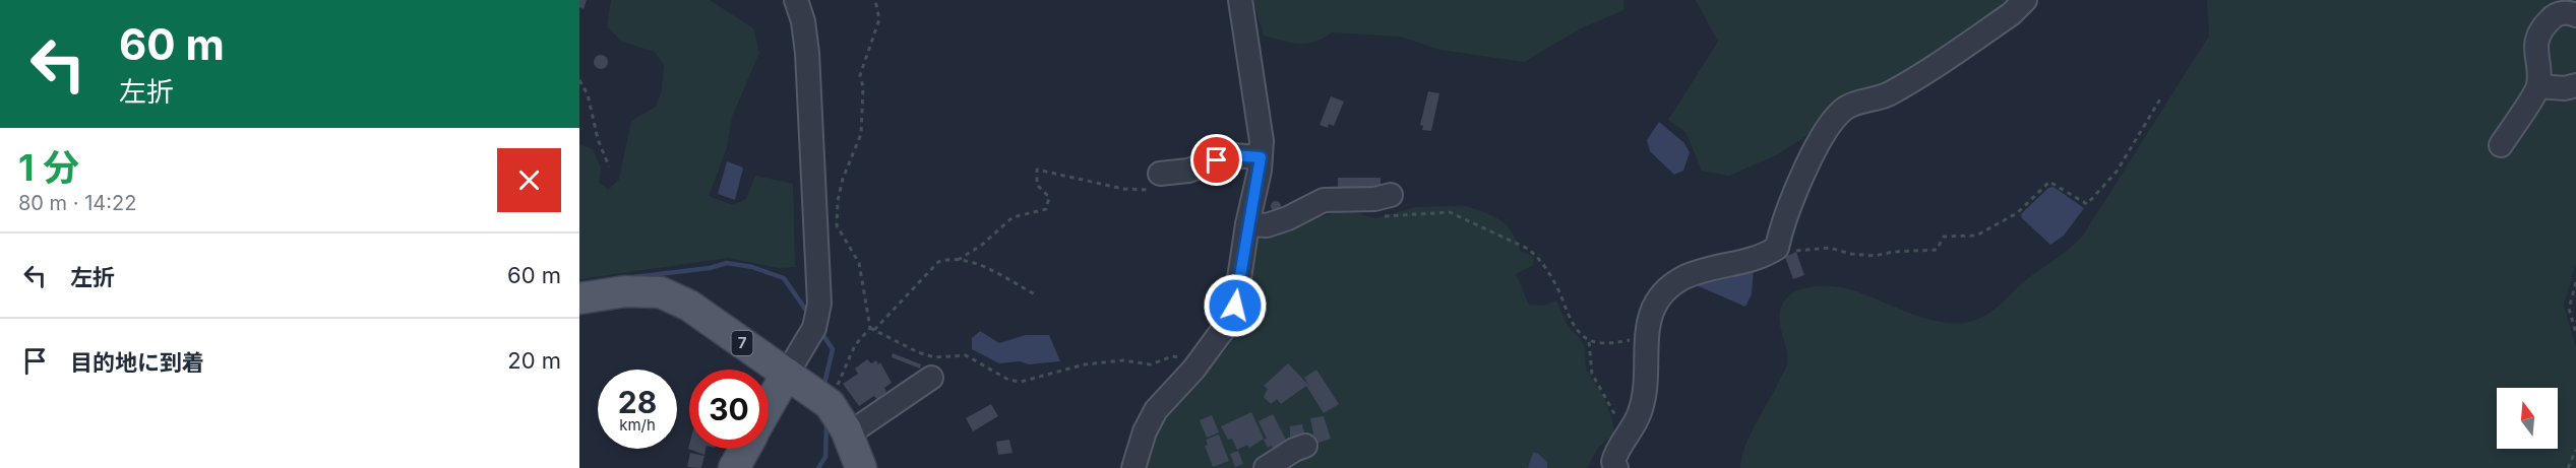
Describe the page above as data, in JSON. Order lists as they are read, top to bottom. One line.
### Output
{"streets":{"main road":["7"]},"north":"top","page":{"turn":["60 m","左折"],"heading":["1 分","80 m · 14:22"],"list":[{"name":"左折","value":"60 m"},{"name":"目的地に到着","value":"20 m"}],"speed":"28 km/h","limit":"30"}}
